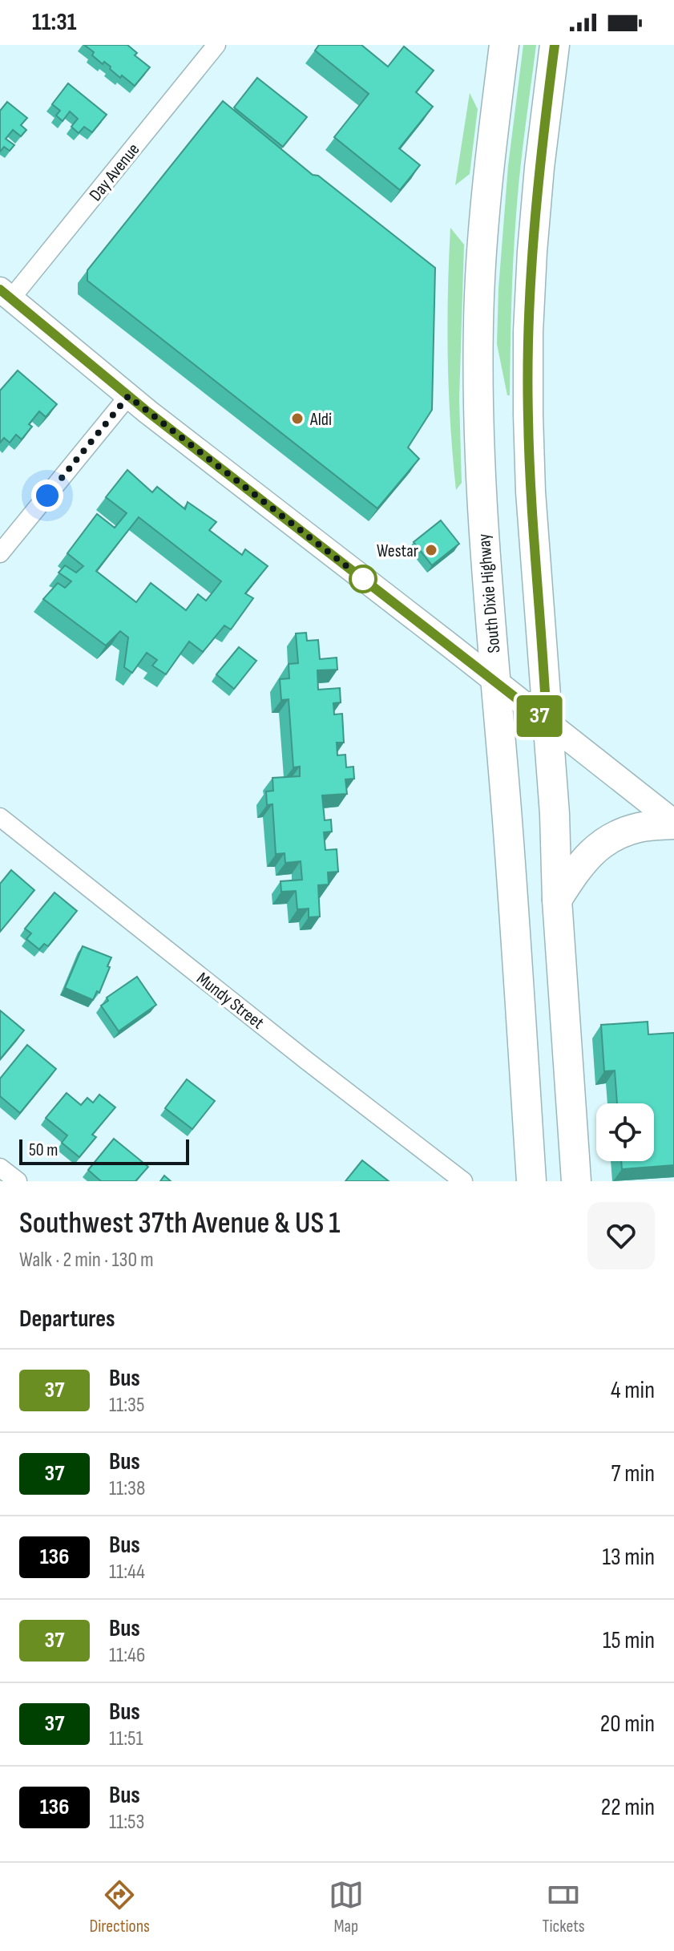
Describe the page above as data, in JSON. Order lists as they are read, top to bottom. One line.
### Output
{"streets":{"highway":["South Dixie Highway"],"street":["Day Avenue","Mundy Street"]},"places":["Aldi","Westar"],"lines":["bus line 37"],"scale_bar":"50 m","page":{"status":"11:31","on_map":"37","scale":"50 m","heading":[["Southwest 37th Avenue & US 1","Walk · 2 min · 130 m"],"Departures"],"list":[{"mark":"37","name":"Bus","note":"11:35","value":"4 min"},{"mark":"37","name":"Bus","note":"11:38","value":"7 min"},{"mark":"136","name":"Bus","note":"11:44","value":"13 min"},{"mark":"37","name":"Bus","note":"11:46","value":"15 min"},{"mark":"37","name":"Bus","note":"11:51","value":"20 min"},{"mark":"136","name":"Bus","note":"11:53","value":"22 min"}],"tabs":["Directions","Map","Tickets"]}}
